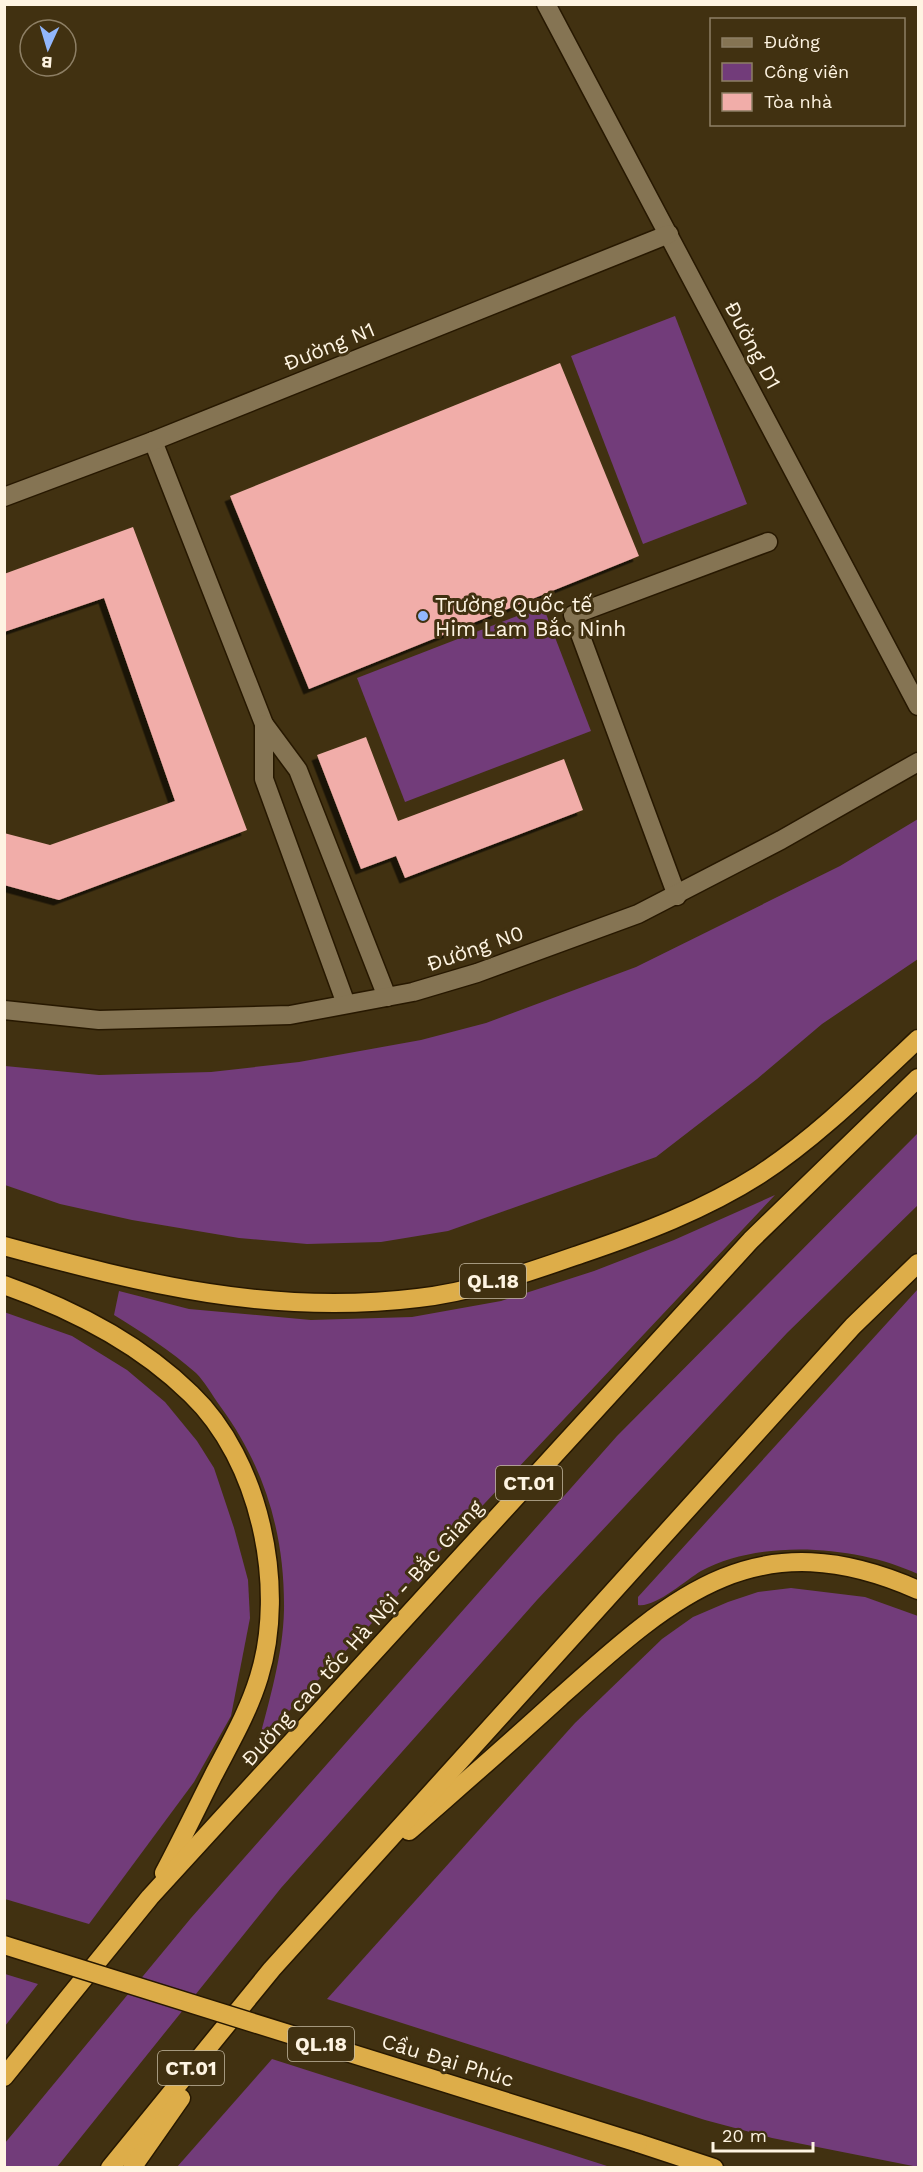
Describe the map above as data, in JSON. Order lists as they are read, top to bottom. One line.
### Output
{"streets":{"highway":["QL.18","CT.01","Đường cao tốc Hà Nội - Bắc Giang","Cầu Đại Phúc"],"street":["Đường D1","Đường N1","Đường N0"]},"crossings":[["Đường D1","Đường N1"]],"places":["Trường Quốc tế Him Lam Bắc Ninh"],"legend":["Đường","Công viên","Tòa nhà"],"scale_bar":"20 m","north":"bottom"}
